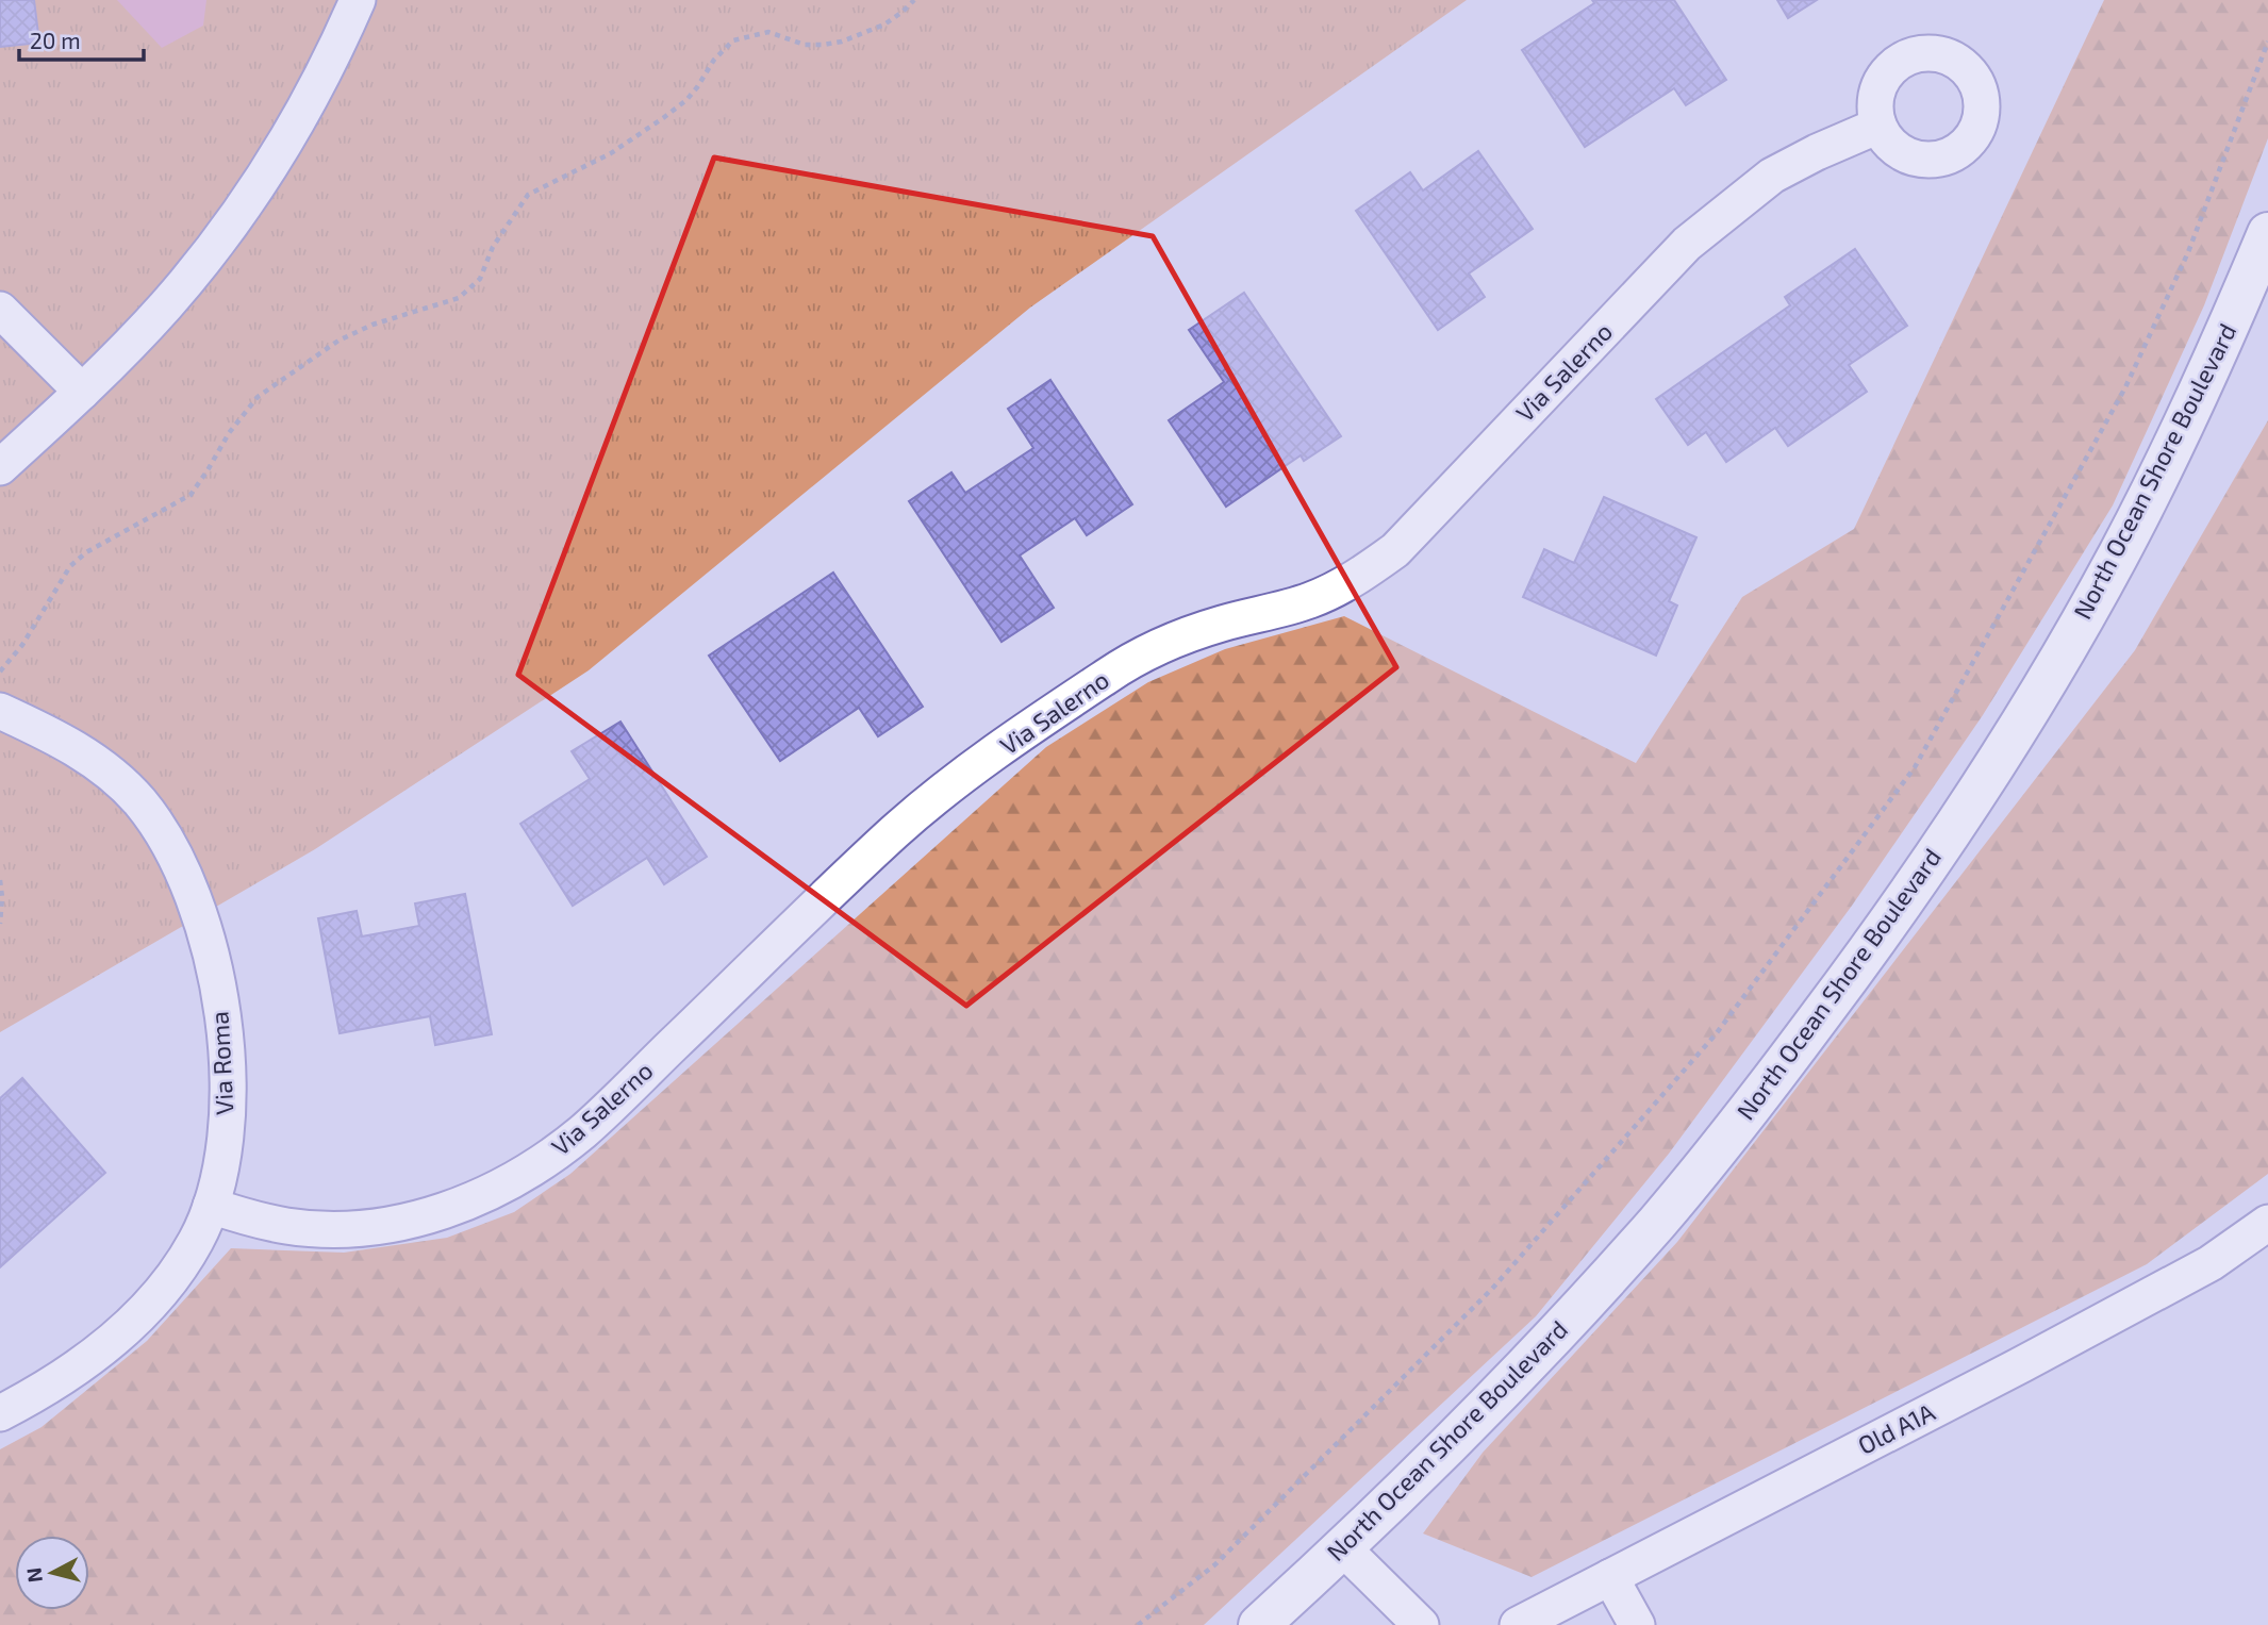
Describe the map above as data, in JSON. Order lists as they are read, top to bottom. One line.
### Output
{"streets":{"main road":["North Ocean Shore Boulevard"],"street":["Via Salerno","Via Roma","Old A1A"]},"crossings":[["Via Salerno","Via Roma"]],"scale_bar":"20 m","north":"left"}
